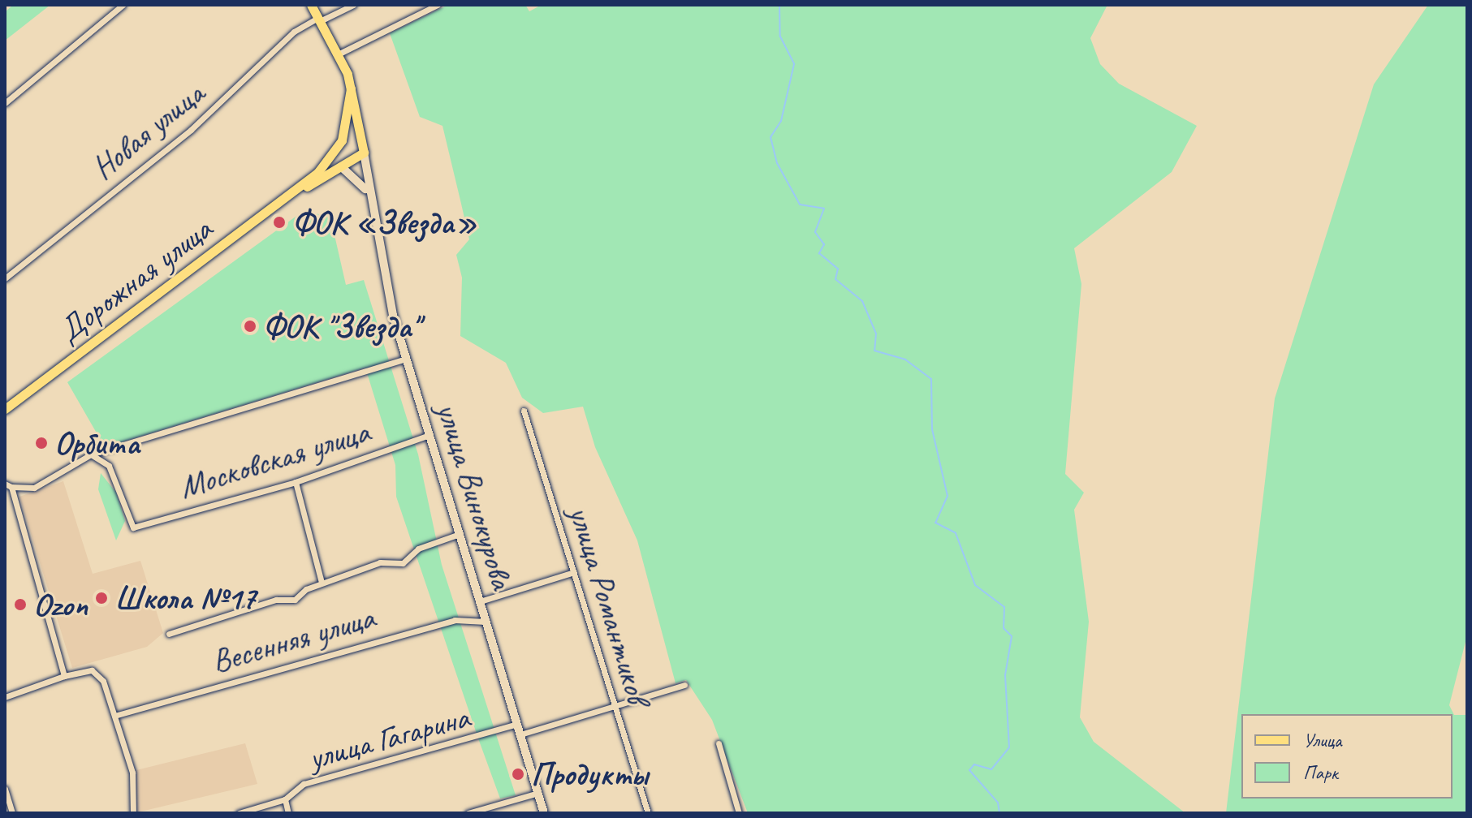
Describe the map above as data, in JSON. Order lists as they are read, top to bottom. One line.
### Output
{"streets":{"main road":["Дорожная улица","улица Винокурова"],"street":["Новая улица","Московская улица","улица Романтиков","Весенняя улица","улица Гагарина"]},"crossings":[["Московская улица","улица Винокурова"],["улица Винокурова","Весенняя улица"],["улица Винокурова","улица Гагарина"]],"places":["ФОК «Звезда»","ФОК \"Звезда\"","Орбита","Школа №17","Ozon","Продукты"],"legend":["Улица","Парк"]}
